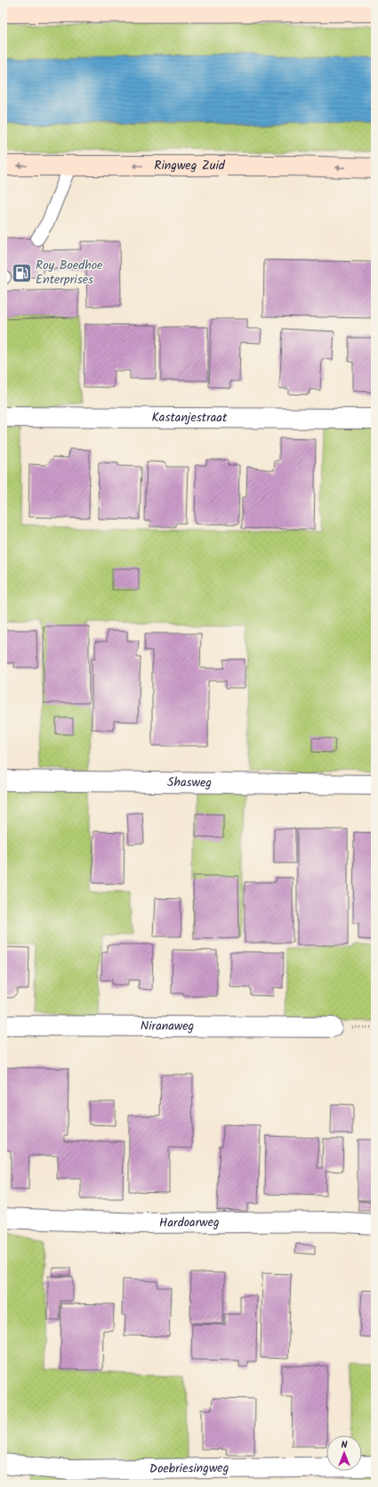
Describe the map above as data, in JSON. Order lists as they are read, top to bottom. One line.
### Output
{"streets":{"street":["Ringweg Zuid","Kastanjestraat","Shasweg","Niranaweg","Hardoarweg","Doebriesingweg"]},"places":{"fuel station":["Roy Boedhoe Enterprises"]},"north":"top"}
